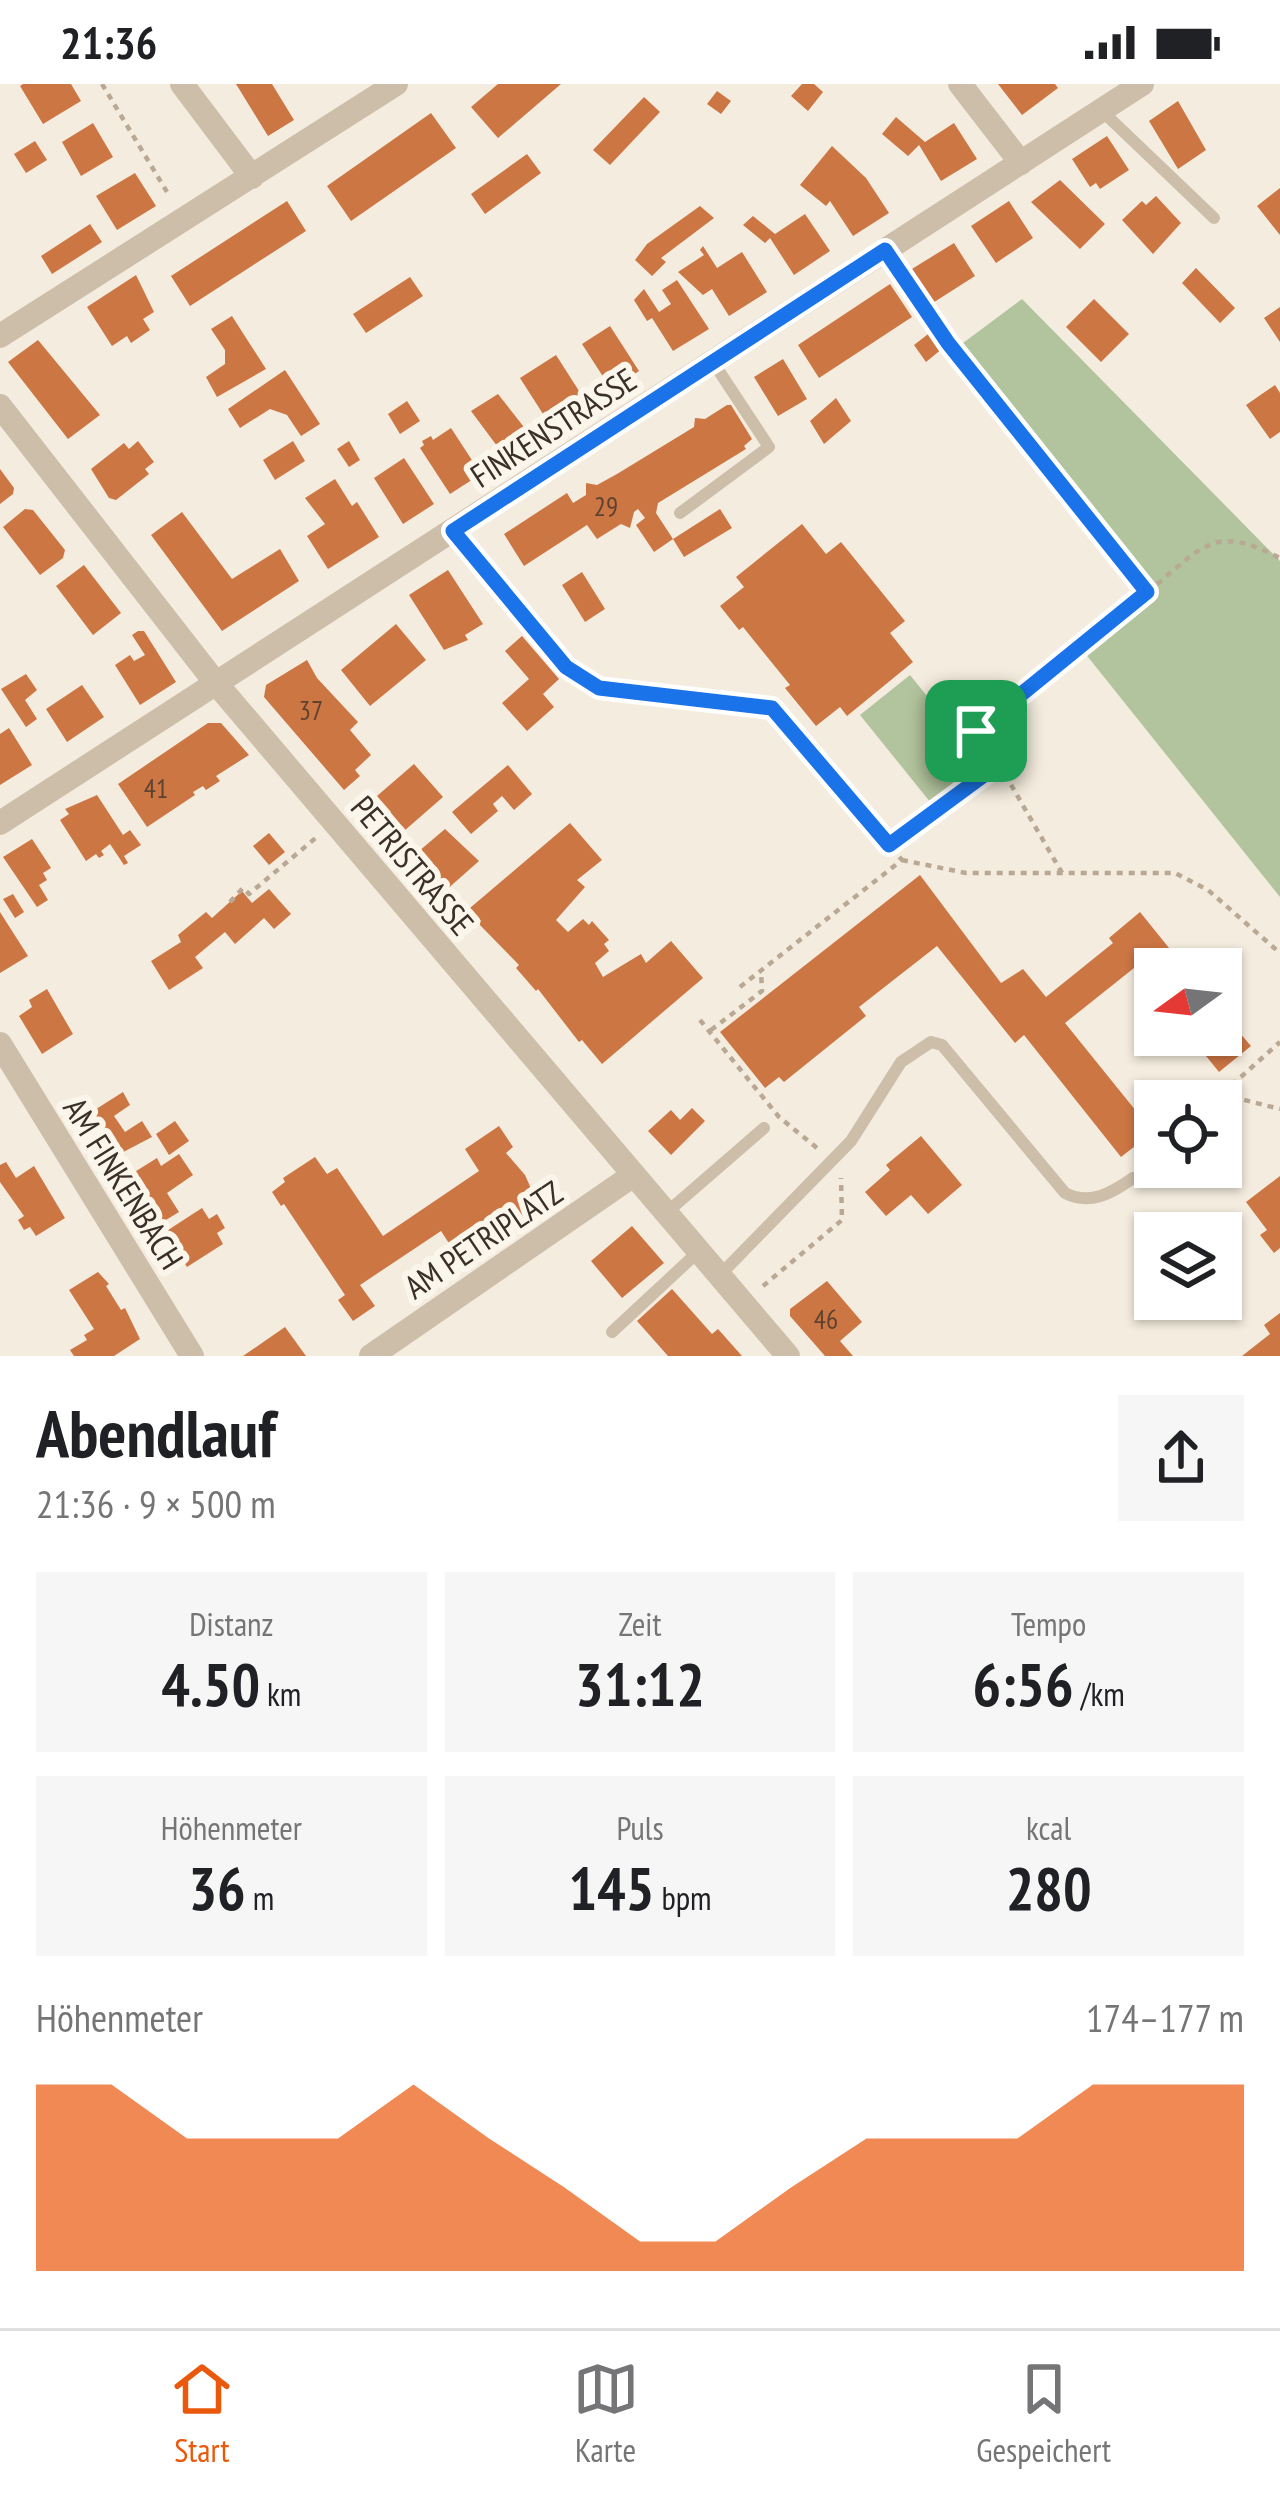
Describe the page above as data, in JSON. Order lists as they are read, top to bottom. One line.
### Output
{"streets":{"street":["FINKENSTRASSE","PETRISTRASSE","AM FINKENBACH","AM PETRIPLATZ"]},"crossings":[["FINKENSTRASSE","PETRISTRASSE"],["PETRISTRASSE","AM PETRIPLATZ"]],"house_numbers":["29","37","41","46"],"north":"left","page":{"status":"21:36","heading":["Abendlauf","21:36 · 9 × 500 m"],"stats":[["Distanz","4.50 km"],["Zeit","31:12"],["Tempo","6:56 /km"],["Höhenmeter","36 m"],["Puls","145 bpm"],["kcal","280"]],"chart":["Höhenmeter","174–177 m"],"tabs":["Start","Karte","Gespeichert"]}}
